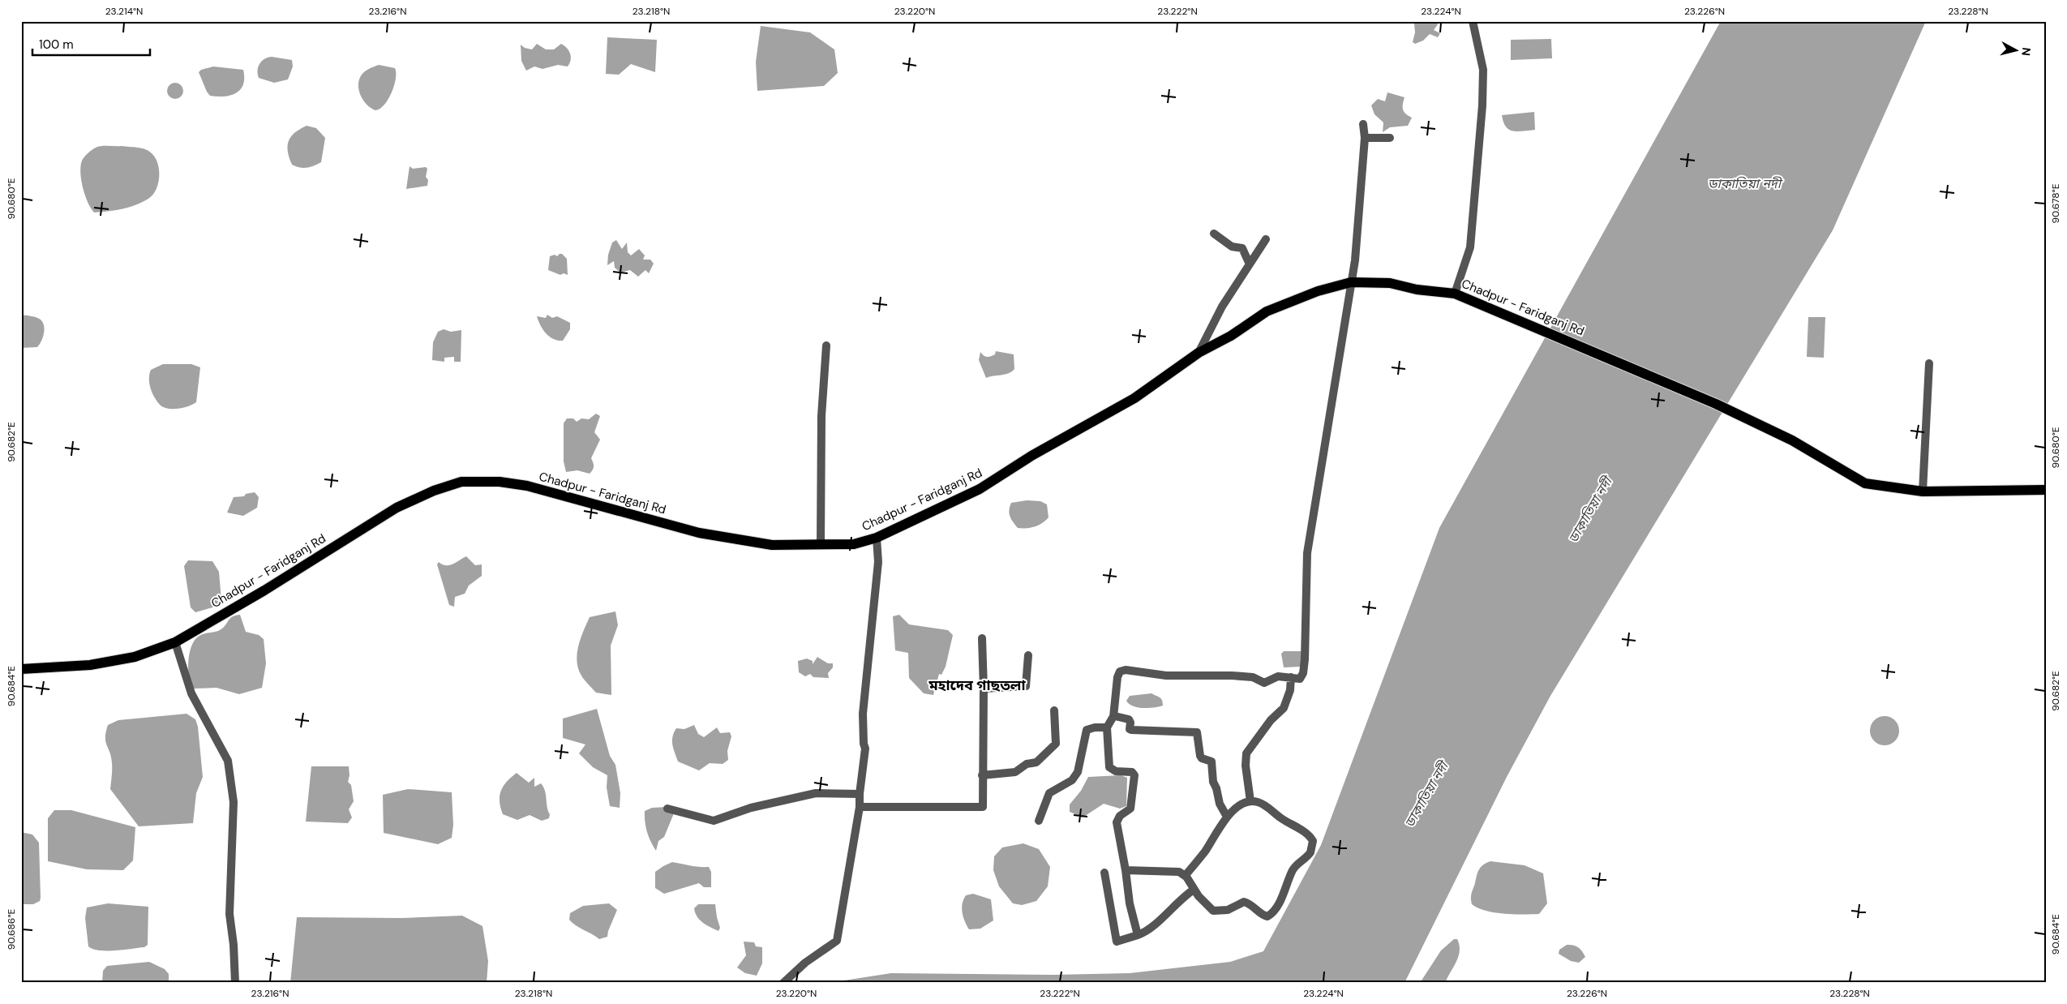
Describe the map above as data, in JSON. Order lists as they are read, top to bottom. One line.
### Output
{"streets":{"main road":["Chadpur - Faridganj Rd"]},"districts":["মহাদেব গাছতলা"],"water":["ডাকাতিয়া নদী"],"scale_bar":"100 m","north":"right","coordinates":["23.214°N","23.216°N","23.218°N","23.220°N","23.222°N","23.224°N","23.226°N","23.228°N","90.680°E","90.678°E","90.682°E","90.684°E","90.686°E"]}
